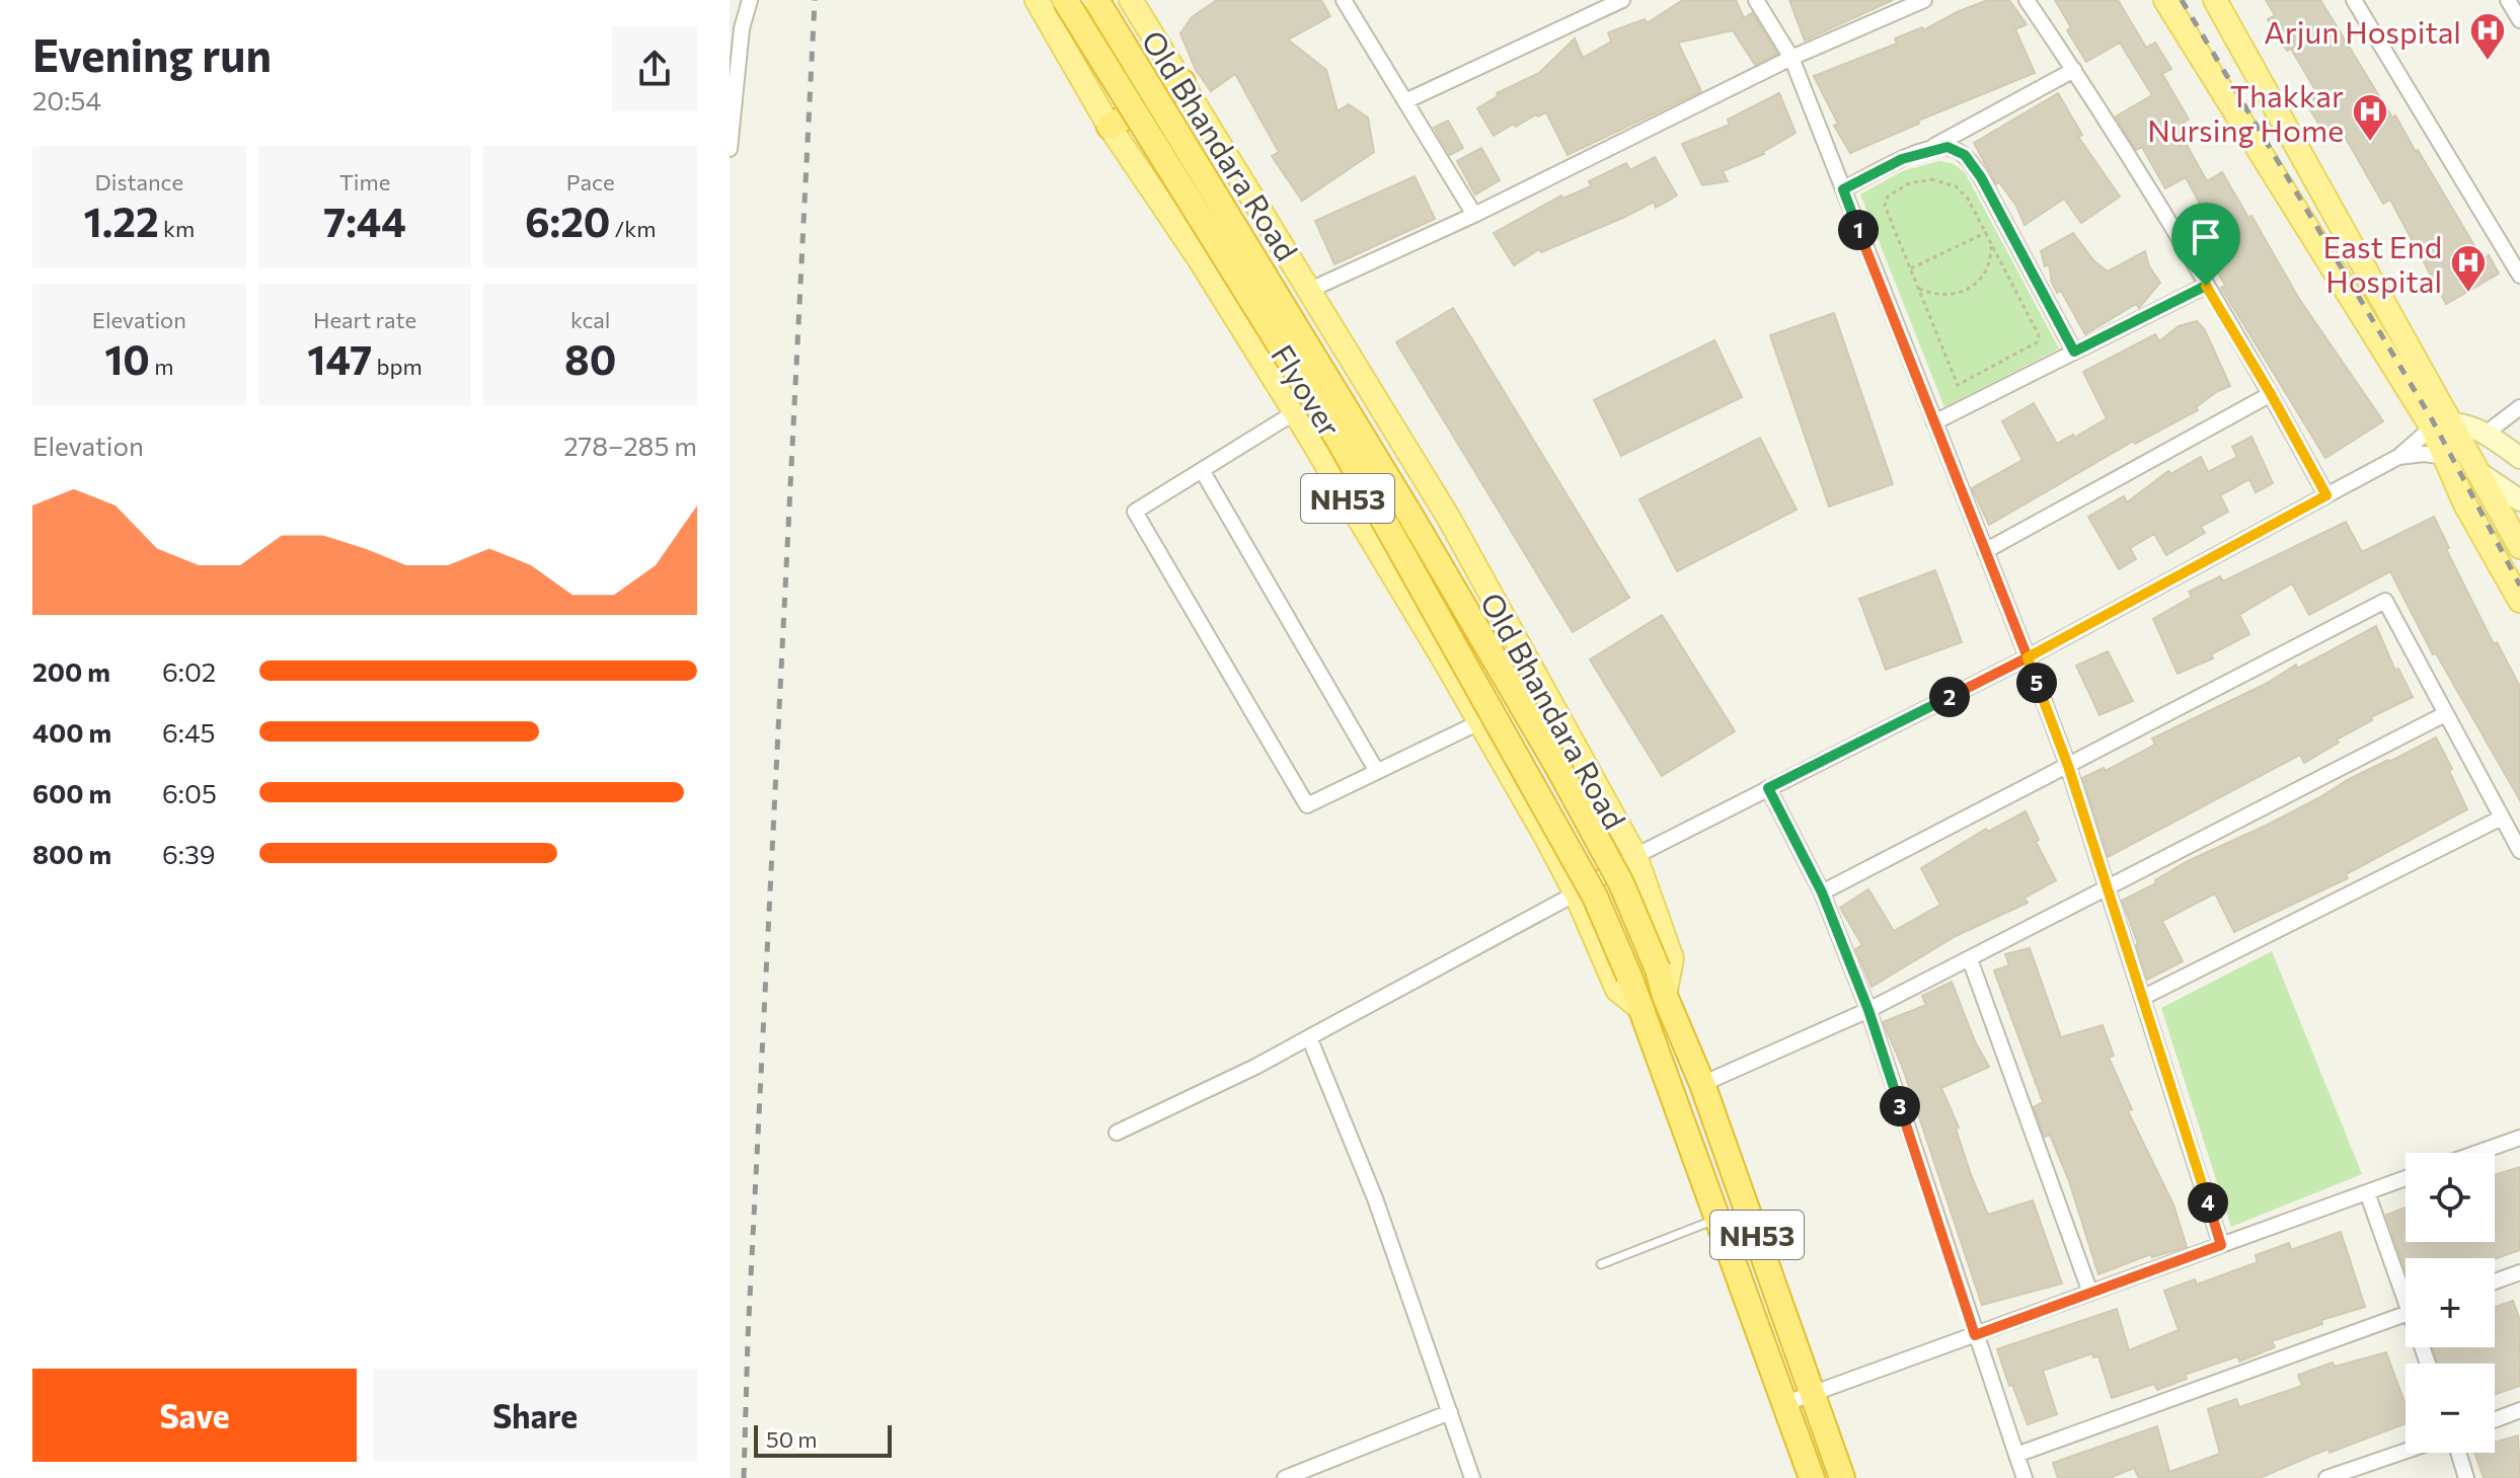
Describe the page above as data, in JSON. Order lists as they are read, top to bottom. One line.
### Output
{"streets":{"highway":["Flyover","NH53"],"main road":["Old Bhandara Road"]},"crossings":[["Old Bhandara Road","Flyover"],["Old Bhandara Road","NH53"],["Flyover","NH53"]],"places":{"hospital":["Arjun Hospital","Thakkar Nursing Home","East End Hospital"]},"scale_bar":"50 m","page":{"heading":["Evening run","20:54"],"stats":[["Distance","1.22 km"],["Time","7:44"],["Pace","6:20 /km"],["Elevation","10 m"],["Heart rate","147 bpm"],["kcal","80"]],"pins":["1","5","2","3","4"],"chart":["Elevation","278–285 m"],"list":[{"name":"200 m","note":"6:02"},{"name":"400 m","note":"6:45"},{"name":"600 m","note":"6:05"},{"name":"800 m","note":"6:39"}],"map_buttons":["+","−"],"buttons":["Save","Share"],"scale":"50 m"}}
